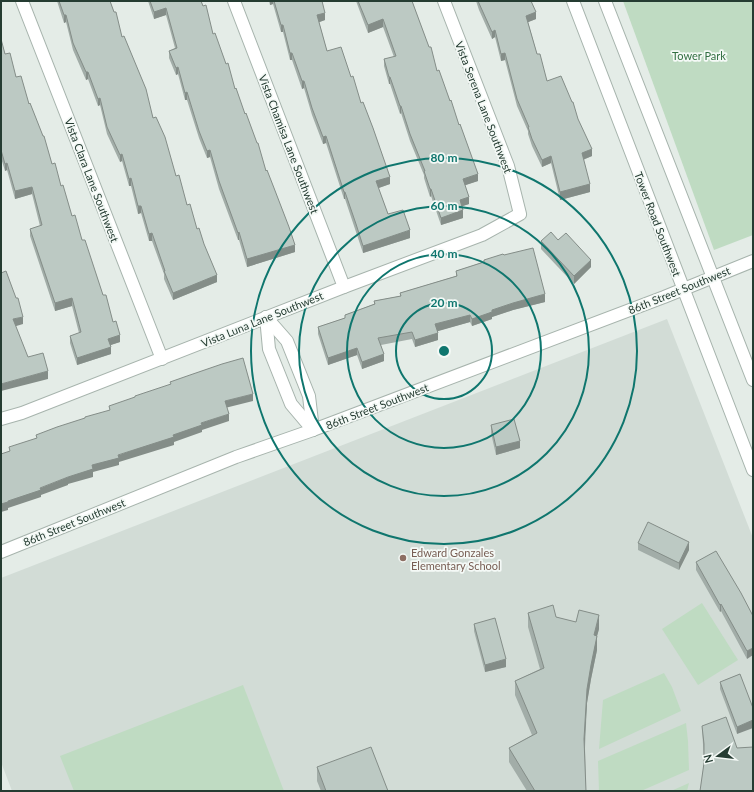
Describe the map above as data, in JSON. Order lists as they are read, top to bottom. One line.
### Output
{"streets":{"street":["Vista Serena Lane Southwest","Vista Chamisa Lane Southwest","Vista Clara Lane Southwest","Tower Road Southwest","86th Street Southwest","Vista Luna Lane Southwest"]},"crossings":[["Vista Serena Lane Southwest","Vista Luna Lane Southwest"],["Vista Chamisa Lane Southwest","Vista Luna Lane Southwest"],["Vista Clara Lane Southwest","Vista Luna Lane Southwest"],["Tower Road Southwest","86th Street Southwest"]],"parks":["Tower Park"],"places":["Edward Gonzales Elementary School"],"north":"left","rings":["80 m","60 m","40 m","20 m"]}
